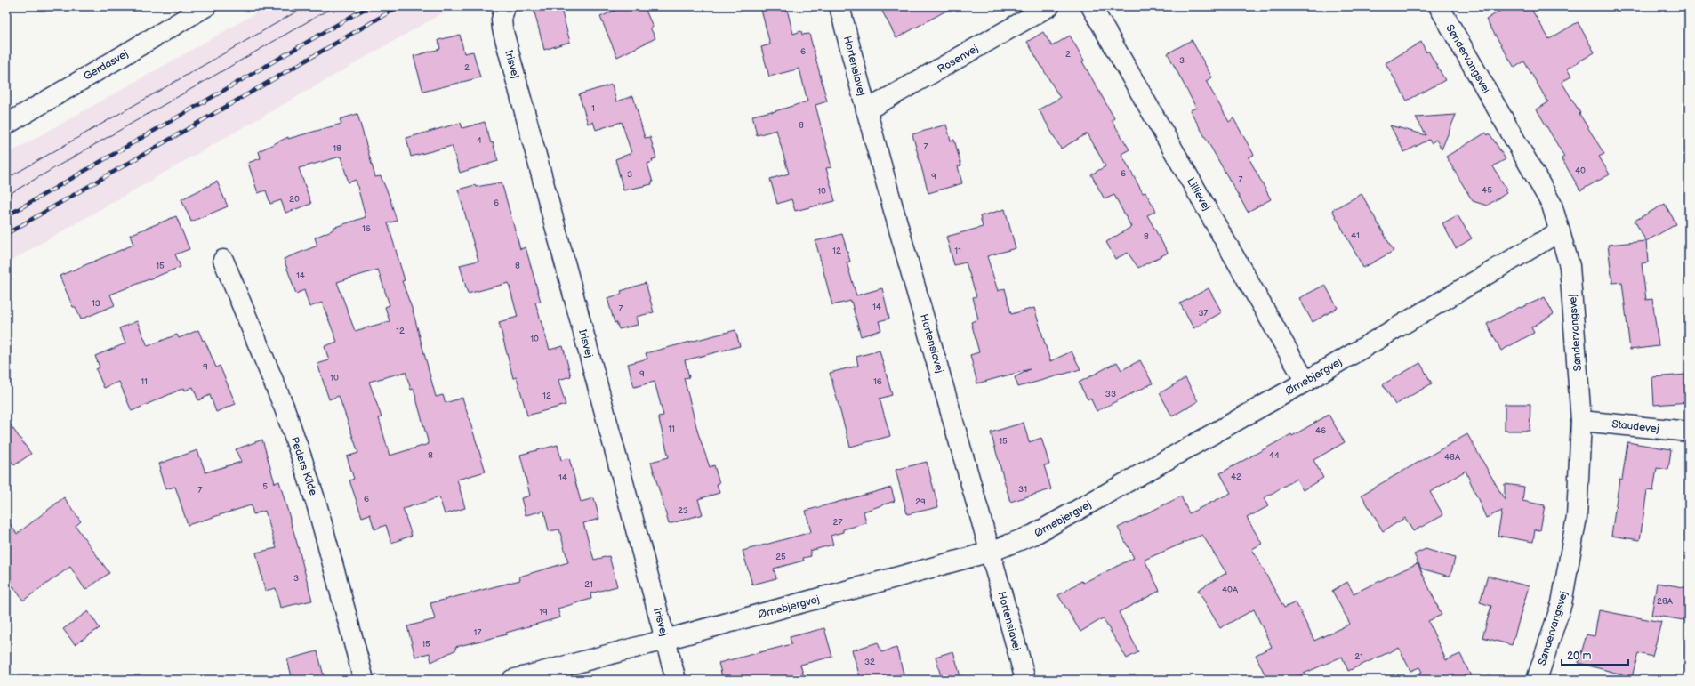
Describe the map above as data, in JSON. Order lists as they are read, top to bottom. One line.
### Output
{"streets":{"street":["Rosenvej","Søndervangsvej","Irisvej","Gerdasvej","Hortensiavej","Lillievej","Ørnebjergvej","Staudevej","Peders Kilde"]},"crossings":[["Rosenvej","Hortensiavej"],["Søndervangsvej","Ørnebjergvej"],["Søndervangsvej","Staudevej"],["Irisvej","Ørnebjergvej"],["Hortensiavej","Ørnebjergvej"],["Lillievej","Ørnebjergvej"]],"house_numbers":["6","2","3","2","1","8","4","7","18","40","6","3","9","7","45","10","20","6","16","41","8","12","11","15","8","14","13","14","7","37","12","10","9","9","10","11","16","33","12","11","46","15","8","44","48A","42","14","5","31","7","6","29","23","27","25","3","21","40A","28A","19","17","15","21","32"],"scale_bar":"20 m"}
